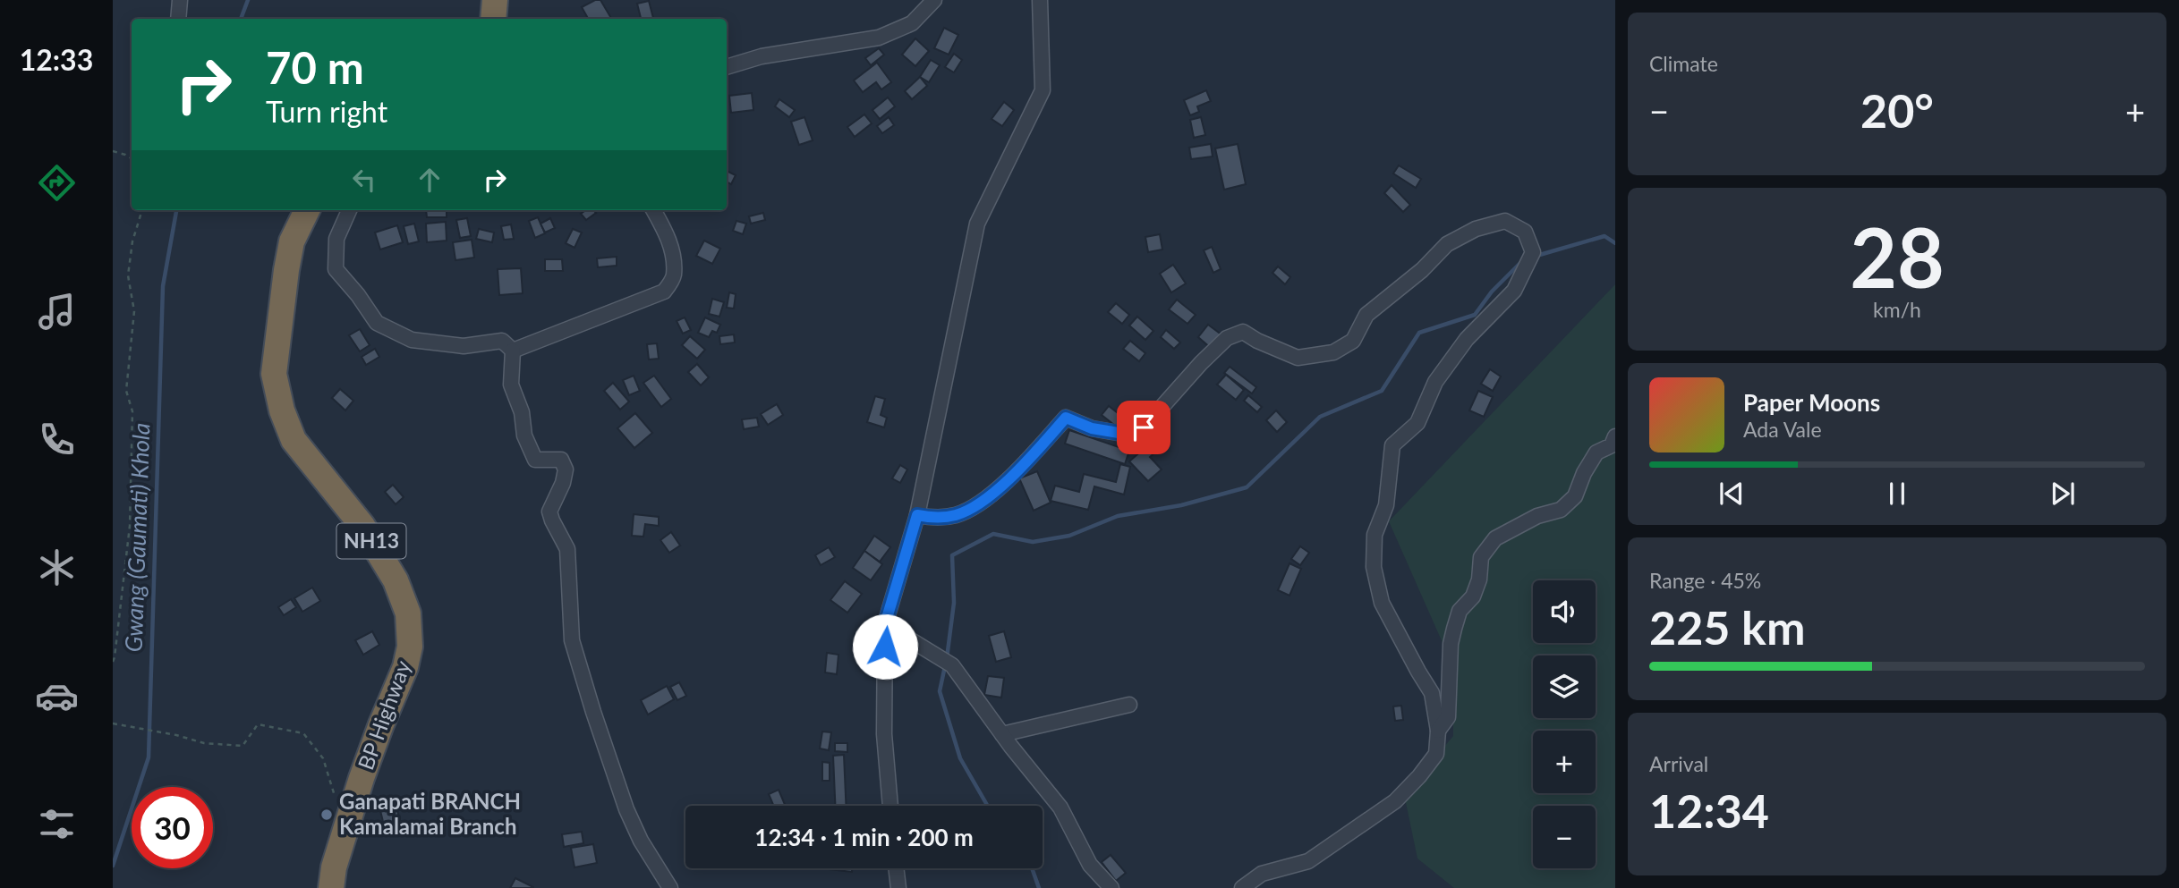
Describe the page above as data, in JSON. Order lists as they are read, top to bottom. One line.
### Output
{"streets":{"highway":["NH13","BP Highway"]},"water":["Gwang (Gaumati) Khola"],"places":["Ganapati BRANCH Kamalamai Branch"],"page":{"tabs":"12:33","tile":["Climate",["28","km/h"],["Range · 45%","225 km"],["Arrival","12:34"]],"turn":["70 m","Turn right"],"heat":["−","20°","+"],"song":["Paper Moons","Ada Vale"],"map_buttons":["+","−"],"limit":"30","trip":"12:34 · 1 min · 200 m"}}
